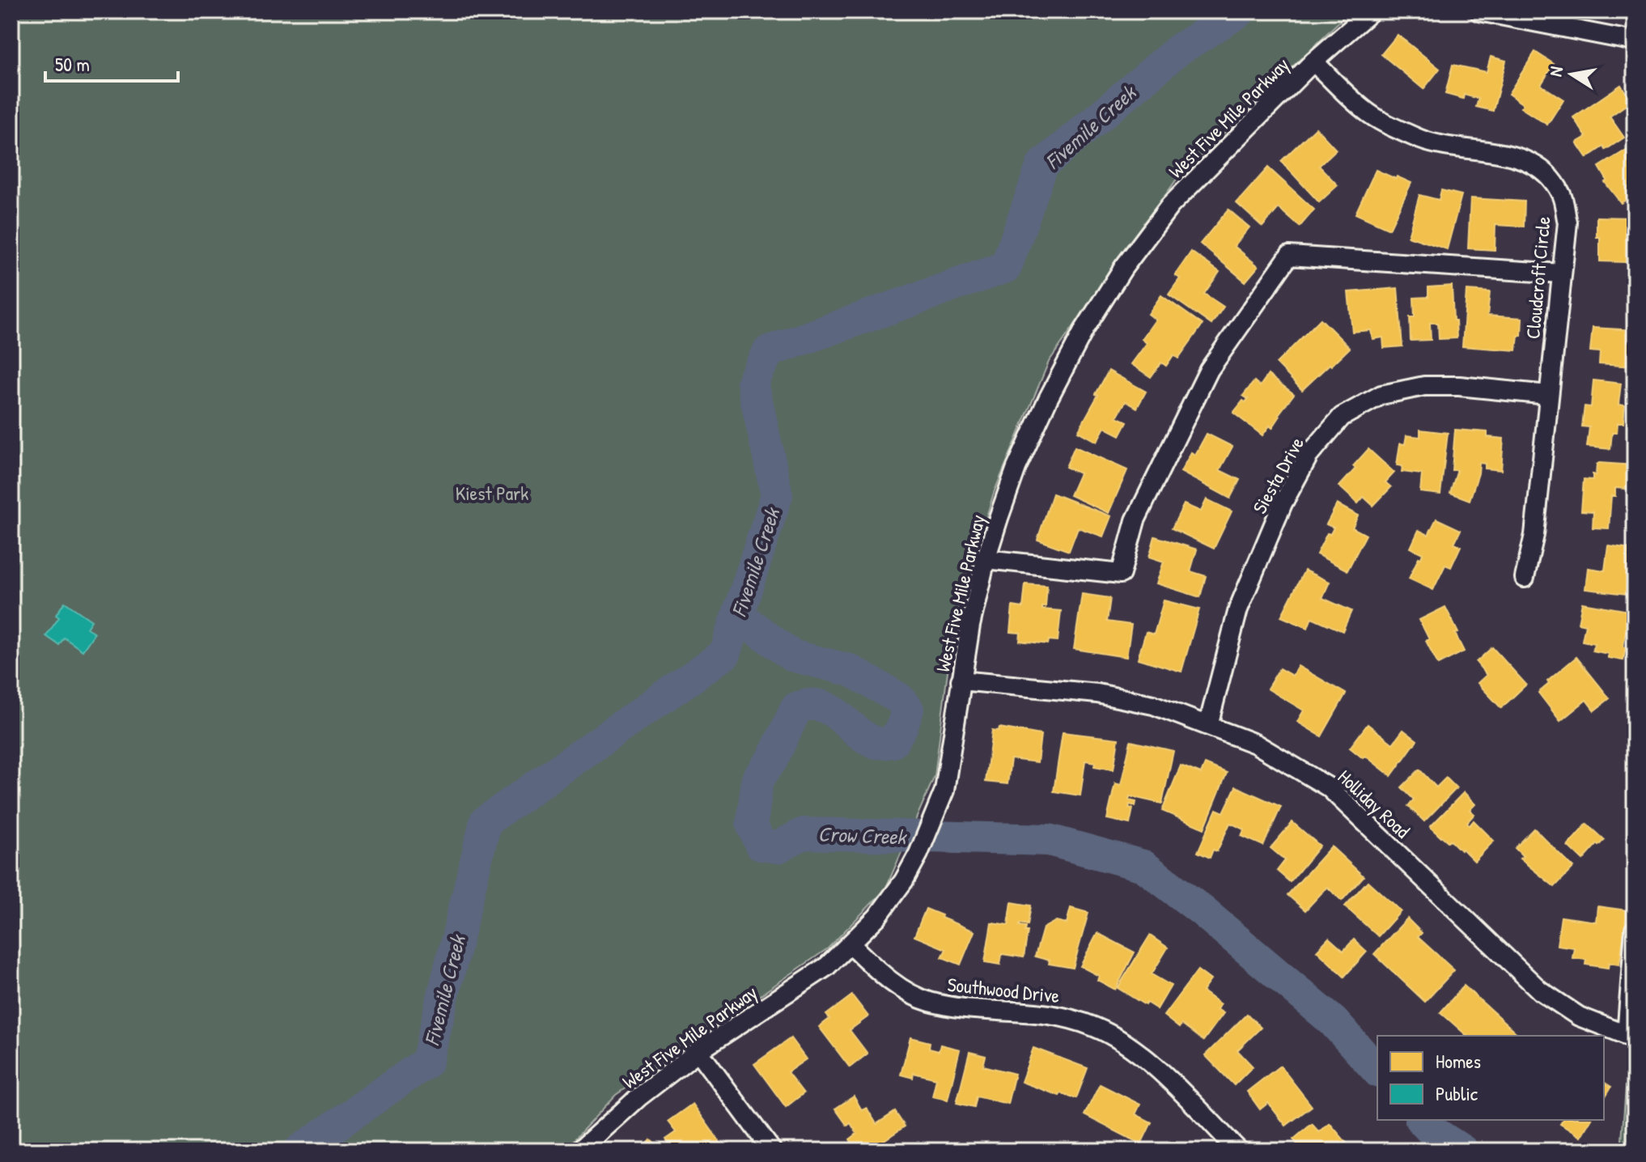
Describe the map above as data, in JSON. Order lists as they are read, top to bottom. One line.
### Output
{"streets":{"street":["West Five Mile Parkway","Cloudcroft Circle","Siesta Drive","Holliday Road","Southwood Drive"]},"crossings":[["West Five Mile Parkway","Cloudcroft Circle"],["West Five Mile Parkway","Holliday Road"],["West Five Mile Parkway","Southwood Drive"],["Cloudcroft Circle","Siesta Drive"],["Siesta Drive","Holliday Road"]],"water":["Fivemile Creek","Crow Creek"],"parks":["Kiest Park"],"legend":["Homes","Public"],"scale_bar":"50 m","north":"left"}
